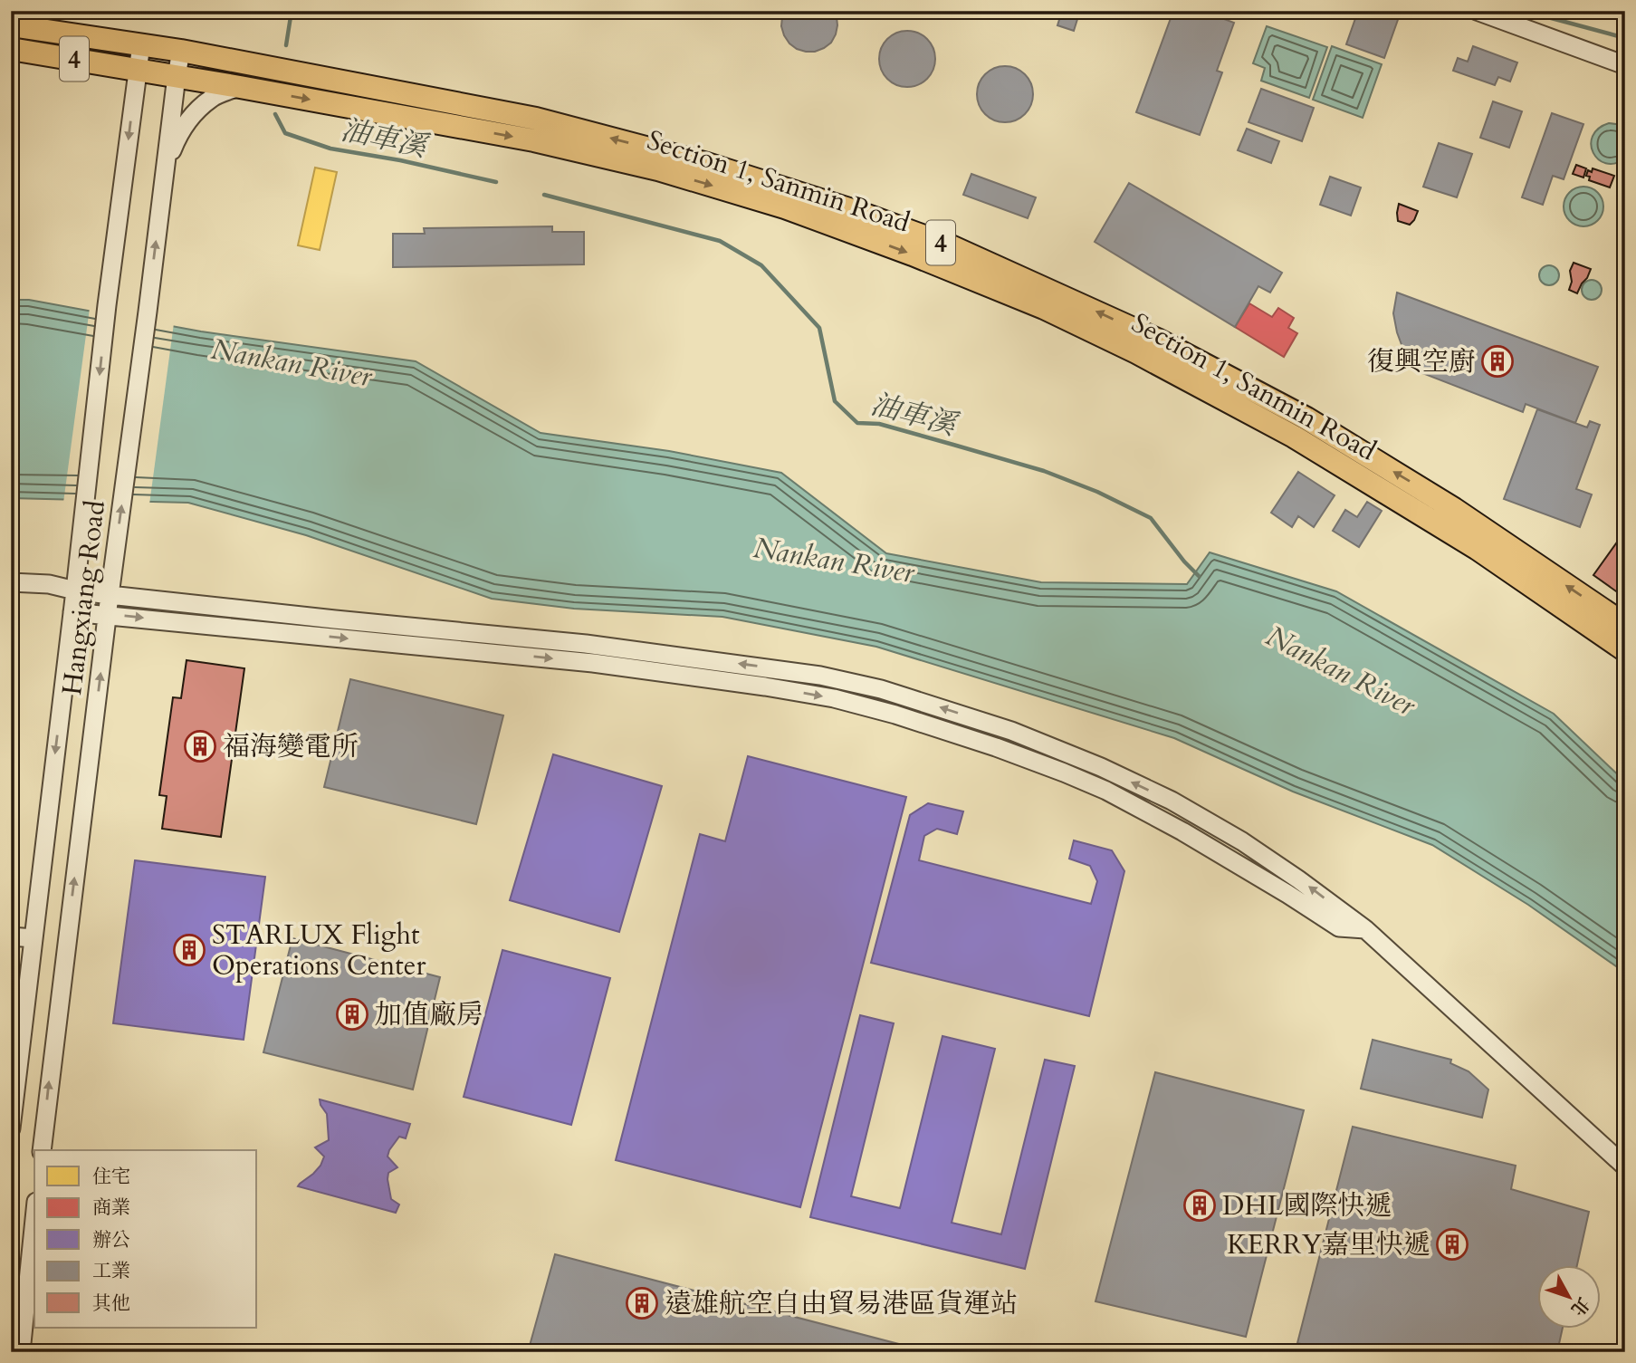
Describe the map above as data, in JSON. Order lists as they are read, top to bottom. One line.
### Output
{"streets":{"main road":["4","Section 1, Sanmin Road"],"street":["Hangxiang Road"]},"crossings":[["Section 1, Sanmin Road","Hangxiang Road"]],"water":["油車溪","Nankan River"],"places":{"building":["復興空廚","福海變電所","STARLUX Flight Operations Center","加值廠房","DHL國際快遞","KERRY嘉里快遞","遠雄航空自由貿易港區貨運站"]},"legend":["住宅","商業","辦公","工業","其他"],"north":"bottom right"}
